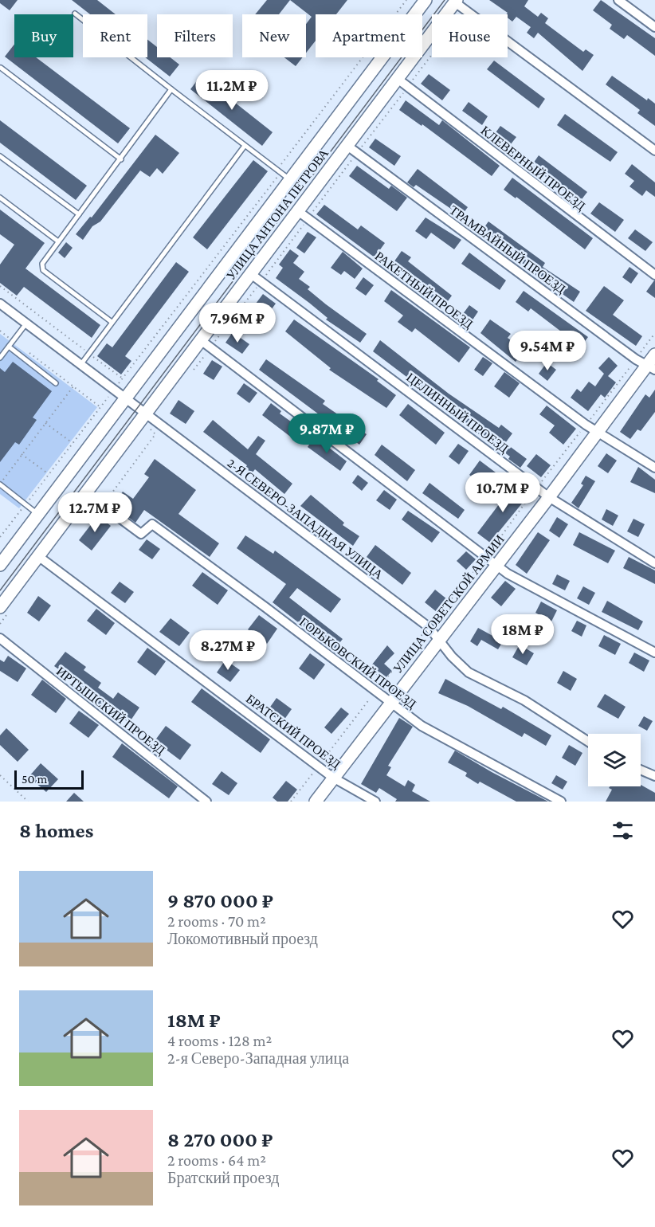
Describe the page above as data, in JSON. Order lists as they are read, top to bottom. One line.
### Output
{"streets":{"main road":["УЛИЦА АНТОНА ПЕТРОВА","УЛИЦА СОВЕТСКОЙ АРМИИ"],"street":["КЛЕВЕРНЫЙ ПРОЕЗД","ТРАМВАЙНЫЙ ПРОЕЗД","РАКЕТНЫЙ ПРОЕЗД","ЦЕЛИННЫЙ ПРОЕЗД","2-Я СЕВЕРО-ЗАПАДНАЯ УЛИЦА","ГОРЬКОВСКИЙ ПРОЕЗД","ИРТЫШСКИЙ ПРОЕЗД","БРАТСКИЙ ПРОЕЗД"]},"crossings":[["КЛЕВЕРНЫЙ ПРОЕЗД","УЛИЦА АНТОНА ПЕТРОВА"],["УЛИЦА АНТОНА ПЕТРОВА","ТРАМВАЙНЫЙ ПРОЕЗД"],["УЛИЦА АНТОНА ПЕТРОВА","РАКЕТНЫЙ ПРОЕЗД"],["УЛИЦА АНТОНА ПЕТРОВА","ЦЕЛИННЫЙ ПРОЕЗД"],["УЛИЦА АНТОНА ПЕТРОВА","2-Я СЕВЕРО-ЗАПАДНАЯ УЛИЦА"],["УЛИЦА АНТОНА ПЕТРОВА","БРАТСКИЙ ПРОЕЗД"],["ТРАМВАЙНЫЙ ПРОЕЗД","УЛИЦА СОВЕТСКОЙ АРМИИ"],["РАКЕТНЫЙ ПРОЕЗД","УЛИЦА СОВЕТСКОЙ АРМИИ"],["ЦЕЛИННЫЙ ПРОЕЗД","УЛИЦА СОВЕТСКОЙ АРМИИ"],["2-Я СЕВЕРО-ЗАПАДНАЯ УЛИЦА","УЛИЦА СОВЕТСКОЙ АРМИИ"],["УЛИЦА СОВЕТСКОЙ АРМИИ","ГОРЬКОВСКИЙ ПРОЕЗД"],["УЛИЦА СОВЕТСКОЙ АРМИИ","БРАТСКИЙ ПРОЕЗД"]],"scale_bar":"50 m","page":{"chip":["Buy","Rent","Filters","New","Apartment","House"],"price":["11.2M ₽","7.96M ₽","9.54M ₽","9.87M ₽","10.7M ₽","12.7M ₽","18M ₽","8.27M ₽"],"scale":"50 m","heading":"8 homes","list":[{"name":"9 870 000 ₽","note":"2 rooms · 70 m² · Локомотивный проезд"},{"name":"18M ₽","note":"4 rooms · 128 m² · 2-я Северо-Западная улица"},{"name":"8 270 000 ₽","note":"2 rooms · 64 m² · Братский проезд"}]}}
